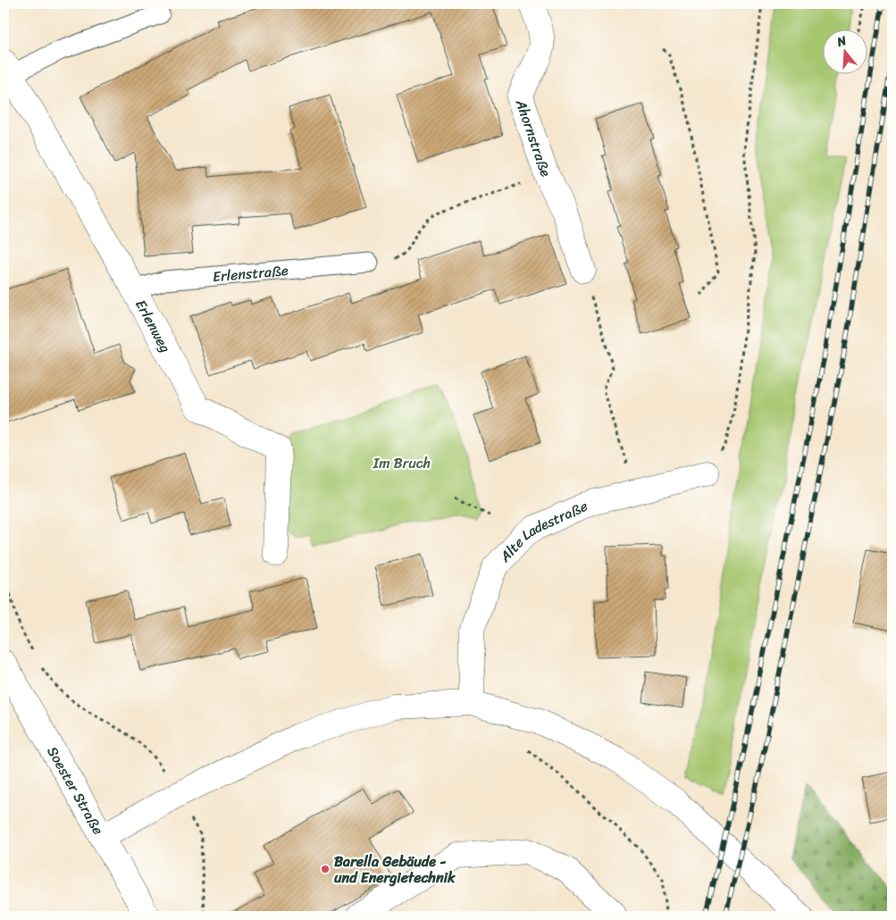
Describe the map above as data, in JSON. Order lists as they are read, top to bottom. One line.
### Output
{"streets":{"street":["Ahornstraße","Erlenweg","Alte Ladestraße","Soester Straße"],"lane":["Erlenstraße"]},"crossings":[["Erlenstraße","Erlenweg"]],"parks":["Im Bruch"],"places":["Barella Gebäude - und Energietechnik"],"north":"top"}
